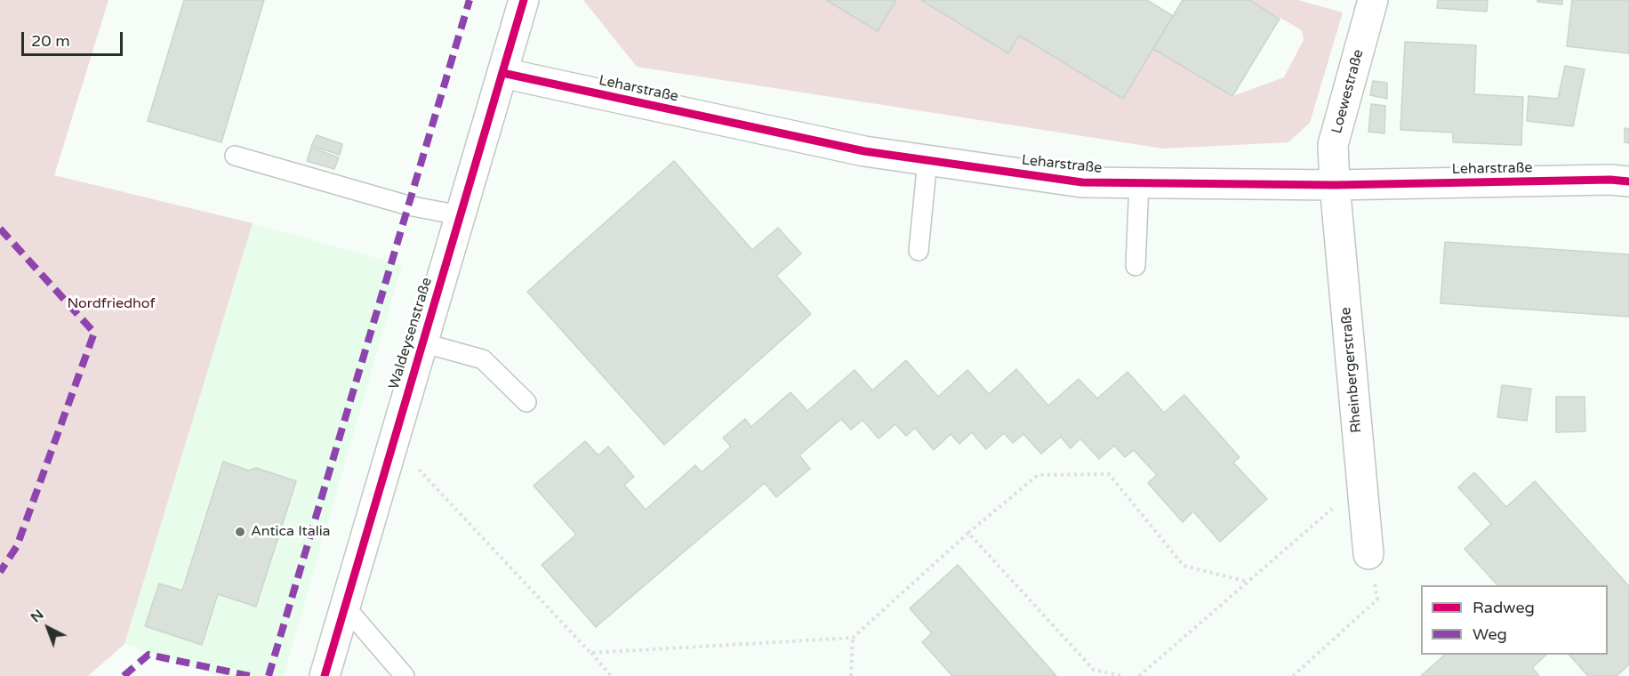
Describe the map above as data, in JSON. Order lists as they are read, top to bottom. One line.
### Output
{"streets":{"street":["Leharstraße","Loewestraße","Waldeysenstraße","Rheinbergerstraße"]},"crossings":[["Leharstraße","Loewestraße"],["Leharstraße","Waldeysenstraße"],["Leharstraße","Rheinbergerstraße"],["Loewestraße","Rheinbergerstraße"]],"parks":["Nordfriedhof"],"places":["Antica Italia"],"legend":["Radweg","Weg"],"scale_bar":"20 m","north":"top left"}
